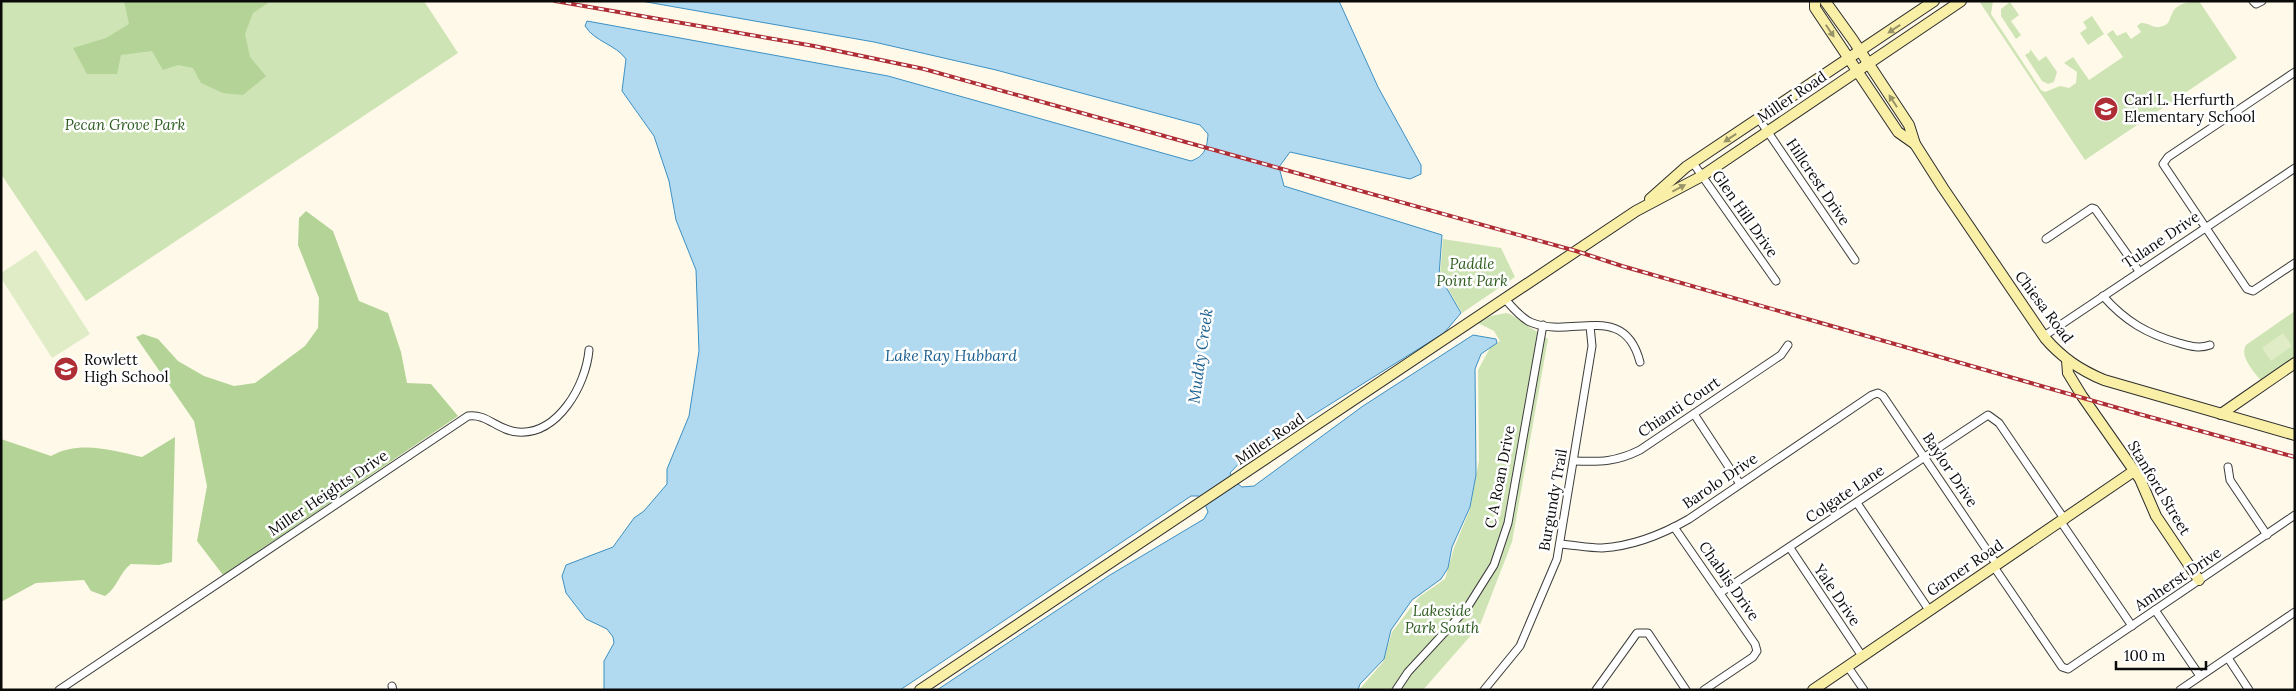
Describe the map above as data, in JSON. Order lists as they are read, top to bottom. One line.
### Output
{"streets":{"main road":["Miller Road","Chiesa Road","Stanford Street","Garner Road"],"street":["Hillcrest Drive","Glen Hill Drive","Tulane Drive","Chianti Court","Baylor Drive","C A Roan Drive","Barolo Drive","Miller Heights Drive","Colgate Lane","Burgundy Trail","Amherst Drive","Chablis Drive","Yale Drive"]},"crossings":[["Miller Road","Hillcrest Drive"],["Miller Road","Glen Hill Drive"],["Miller Road","Chiesa Road"],["Tulane Drive","Chiesa Road"],["Chiesa Road","Stanford Street"],["Chianti Court","Burgundy Trail"],["Baylor Drive","Barolo Drive"],["Baylor Drive","Colgate Lane"],["Baylor Drive","Garner Road"],["Baylor Drive","Amherst Drive"],["Barolo Drive","Burgundy Trail"],["Barolo Drive","Chablis Drive"],["Stanford Street","Garner Road"],["Stanford Street","Amherst Drive"],["Colgate Lane","Garner Road"],["Colgate Lane","Chablis Drive"],["Colgate Lane","Yale Drive"],["Garner Road","Yale Drive"]],"water":["Lake Ray Hubbard","Muddy Creek"],"parks":["Pecan Grove Park","Paddle Point Park","Lakeside Park South"],"places":{"school or university":["Carl L. Herfurth Elementary School","Rowlett High School"]},"scale_bar":"100 m"}
